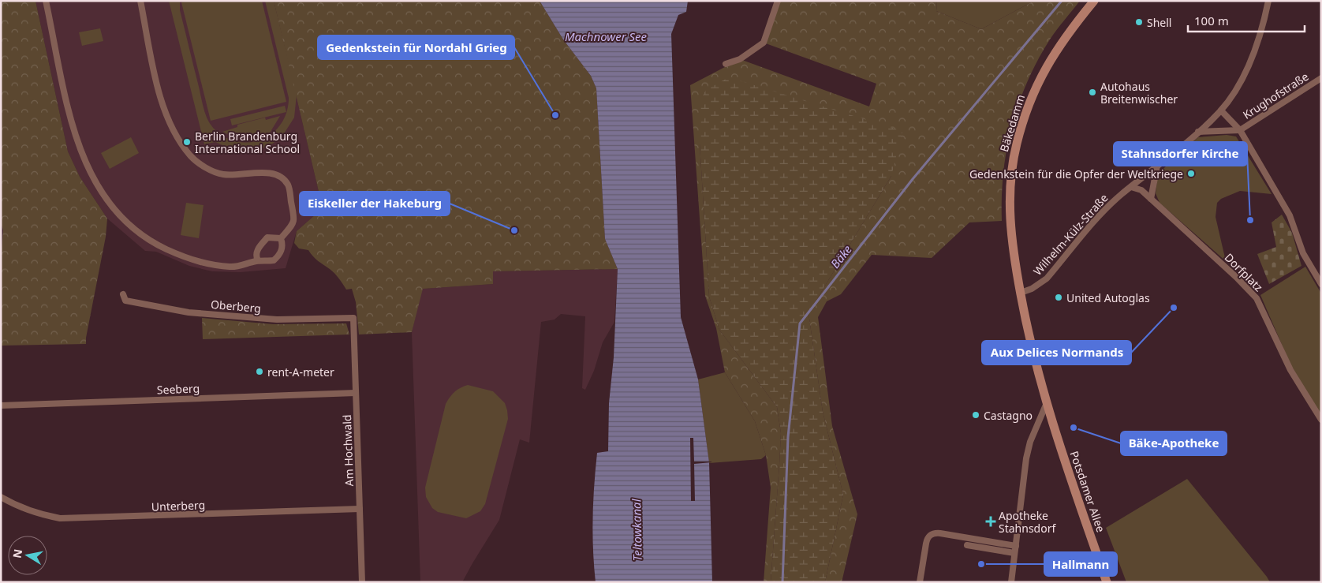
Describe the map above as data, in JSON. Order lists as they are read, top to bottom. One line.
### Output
{"streets":{"street":["Krughofstraße","Bäkedamm","Wilhelm-Külz-Straße","Dorfplatz","Oberberg","Seeberg","Am Hochwald","Potsdamer Allee","Unterberg"]},"crossings":[["Bäkedamm","Wilhelm-Külz-Straße"],["Bäkedamm","Potsdamer Allee"],["Wilhelm-Külz-Straße","Dorfplatz"],["Wilhelm-Külz-Straße","Potsdamer Allee"],["Oberberg","Am Hochwald"],["Seeberg","Am Hochwald"],["Am Hochwald","Unterberg"]],"water":["Machnower See","Bäke","Teltowkanal"],"places":{"other":["Shell","Autohaus Breitenwischer","Gedenkstein für Nordahl Grieg","Berlin Brandenburg International School","Gedenkstein für die Opfer der Weltkriege","Stahnsdorfer Kirche","Eiskeller der Hakeburg","United Autoglas","Aux Delices Normands","rent-A-meter","Castagno","Bäke-Apotheke","Hallmann"],"health":["Apotheke Stahnsdorf"]},"scale_bar":"100 m","north":"left"}
